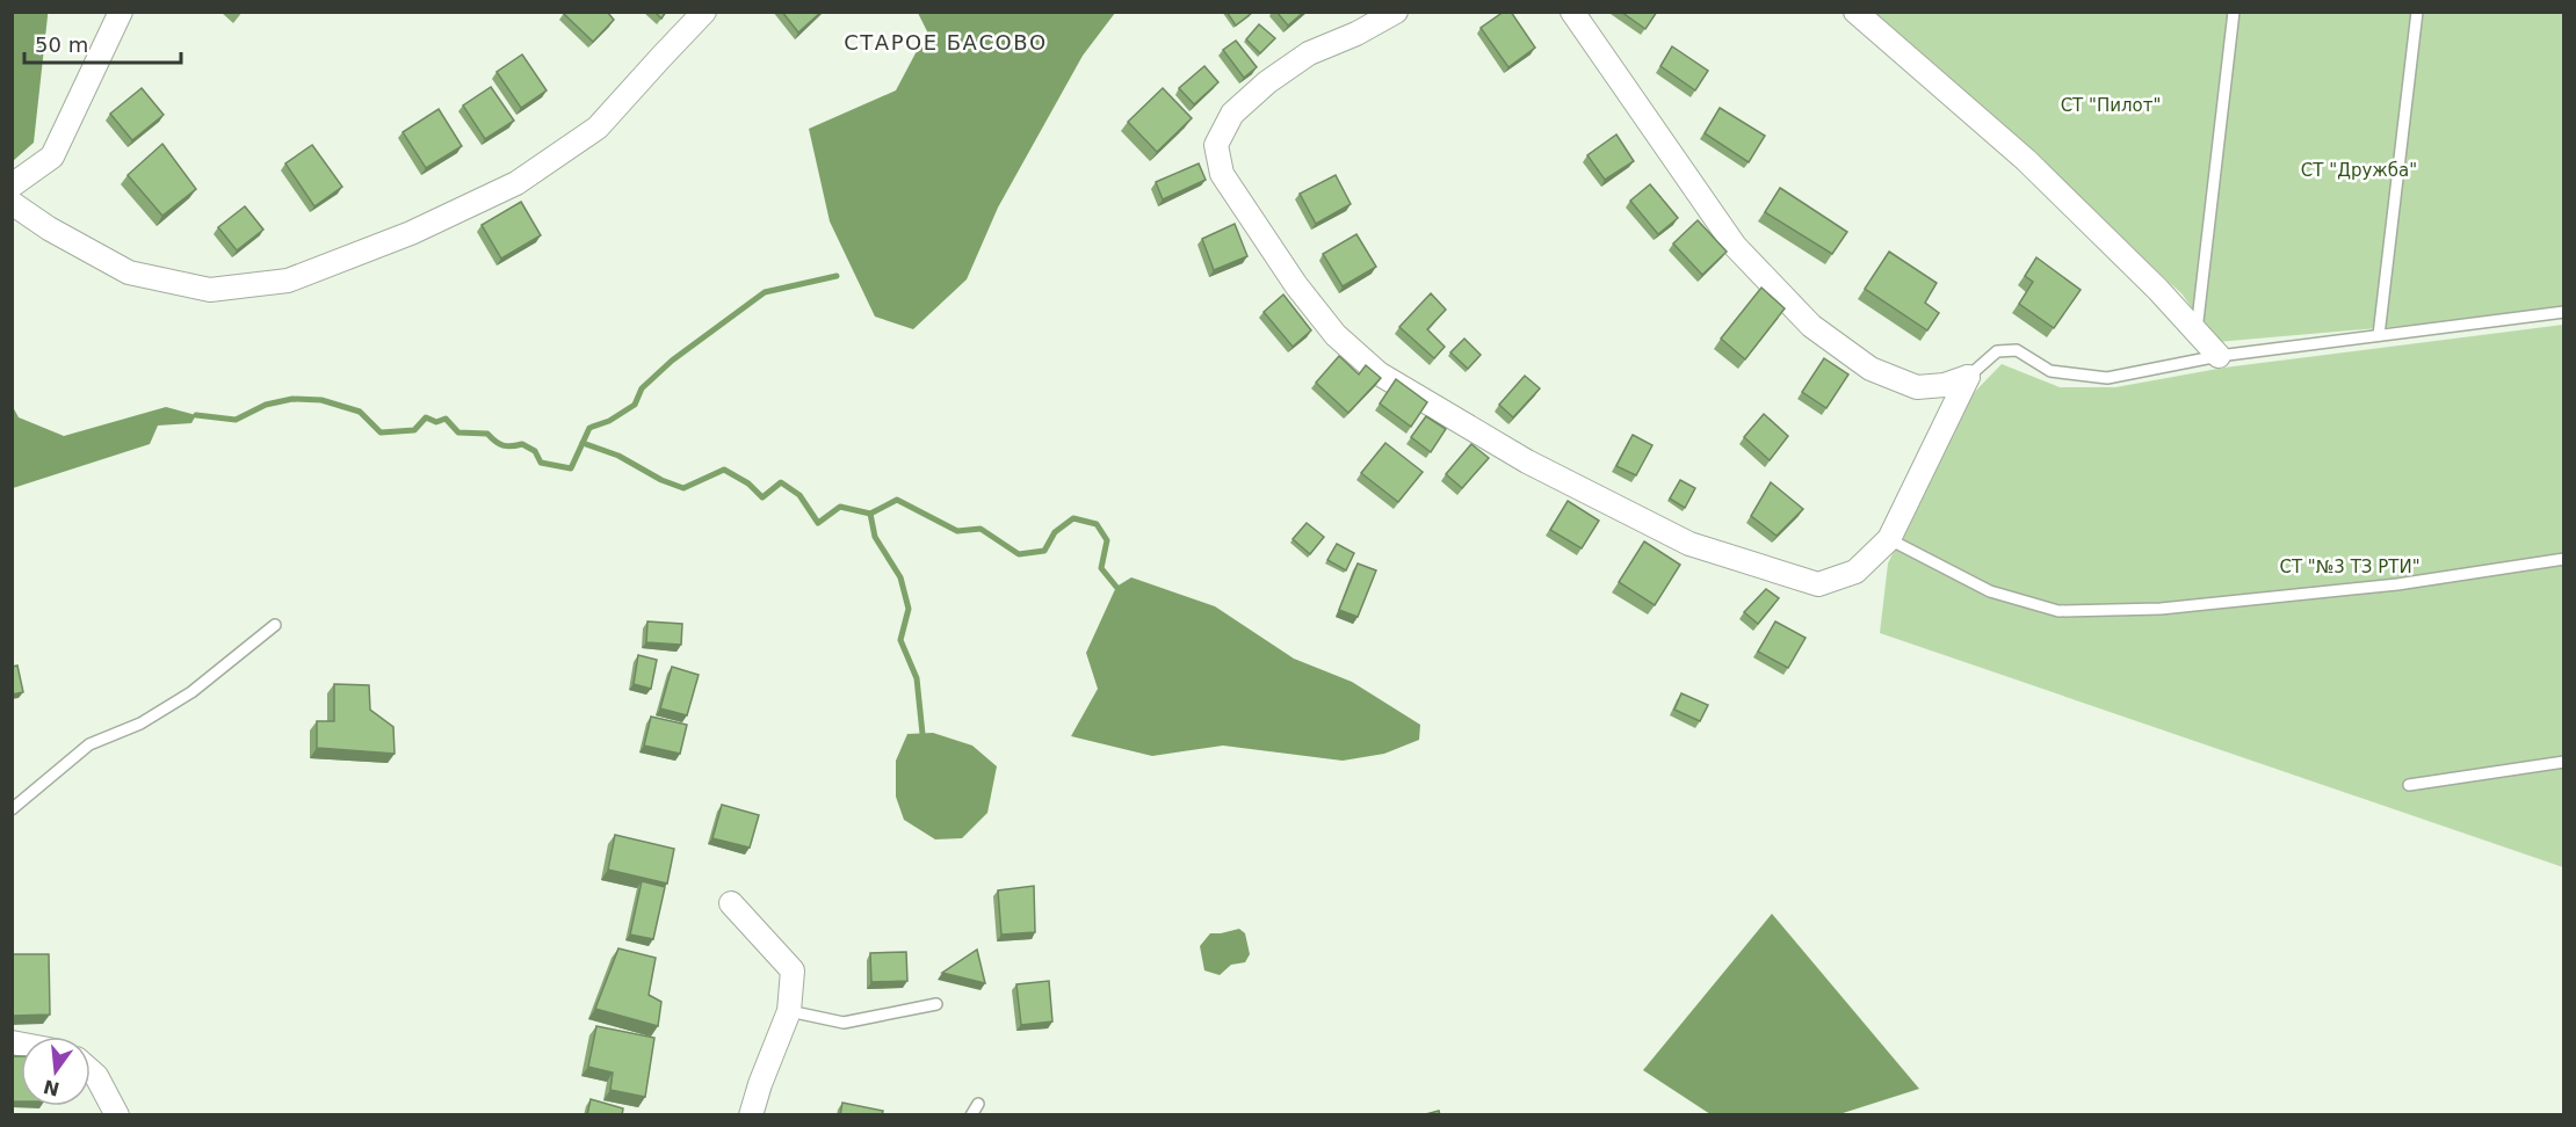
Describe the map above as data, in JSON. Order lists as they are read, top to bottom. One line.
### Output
{"districts":["СТАРОЕ БАСОВО"],"parks":["СТ \"Пилот\"","СТ \"Дружба\"","СТ \"№3 ТЗ РТИ\""],"scale_bar":"50 m","north":"bottom"}
